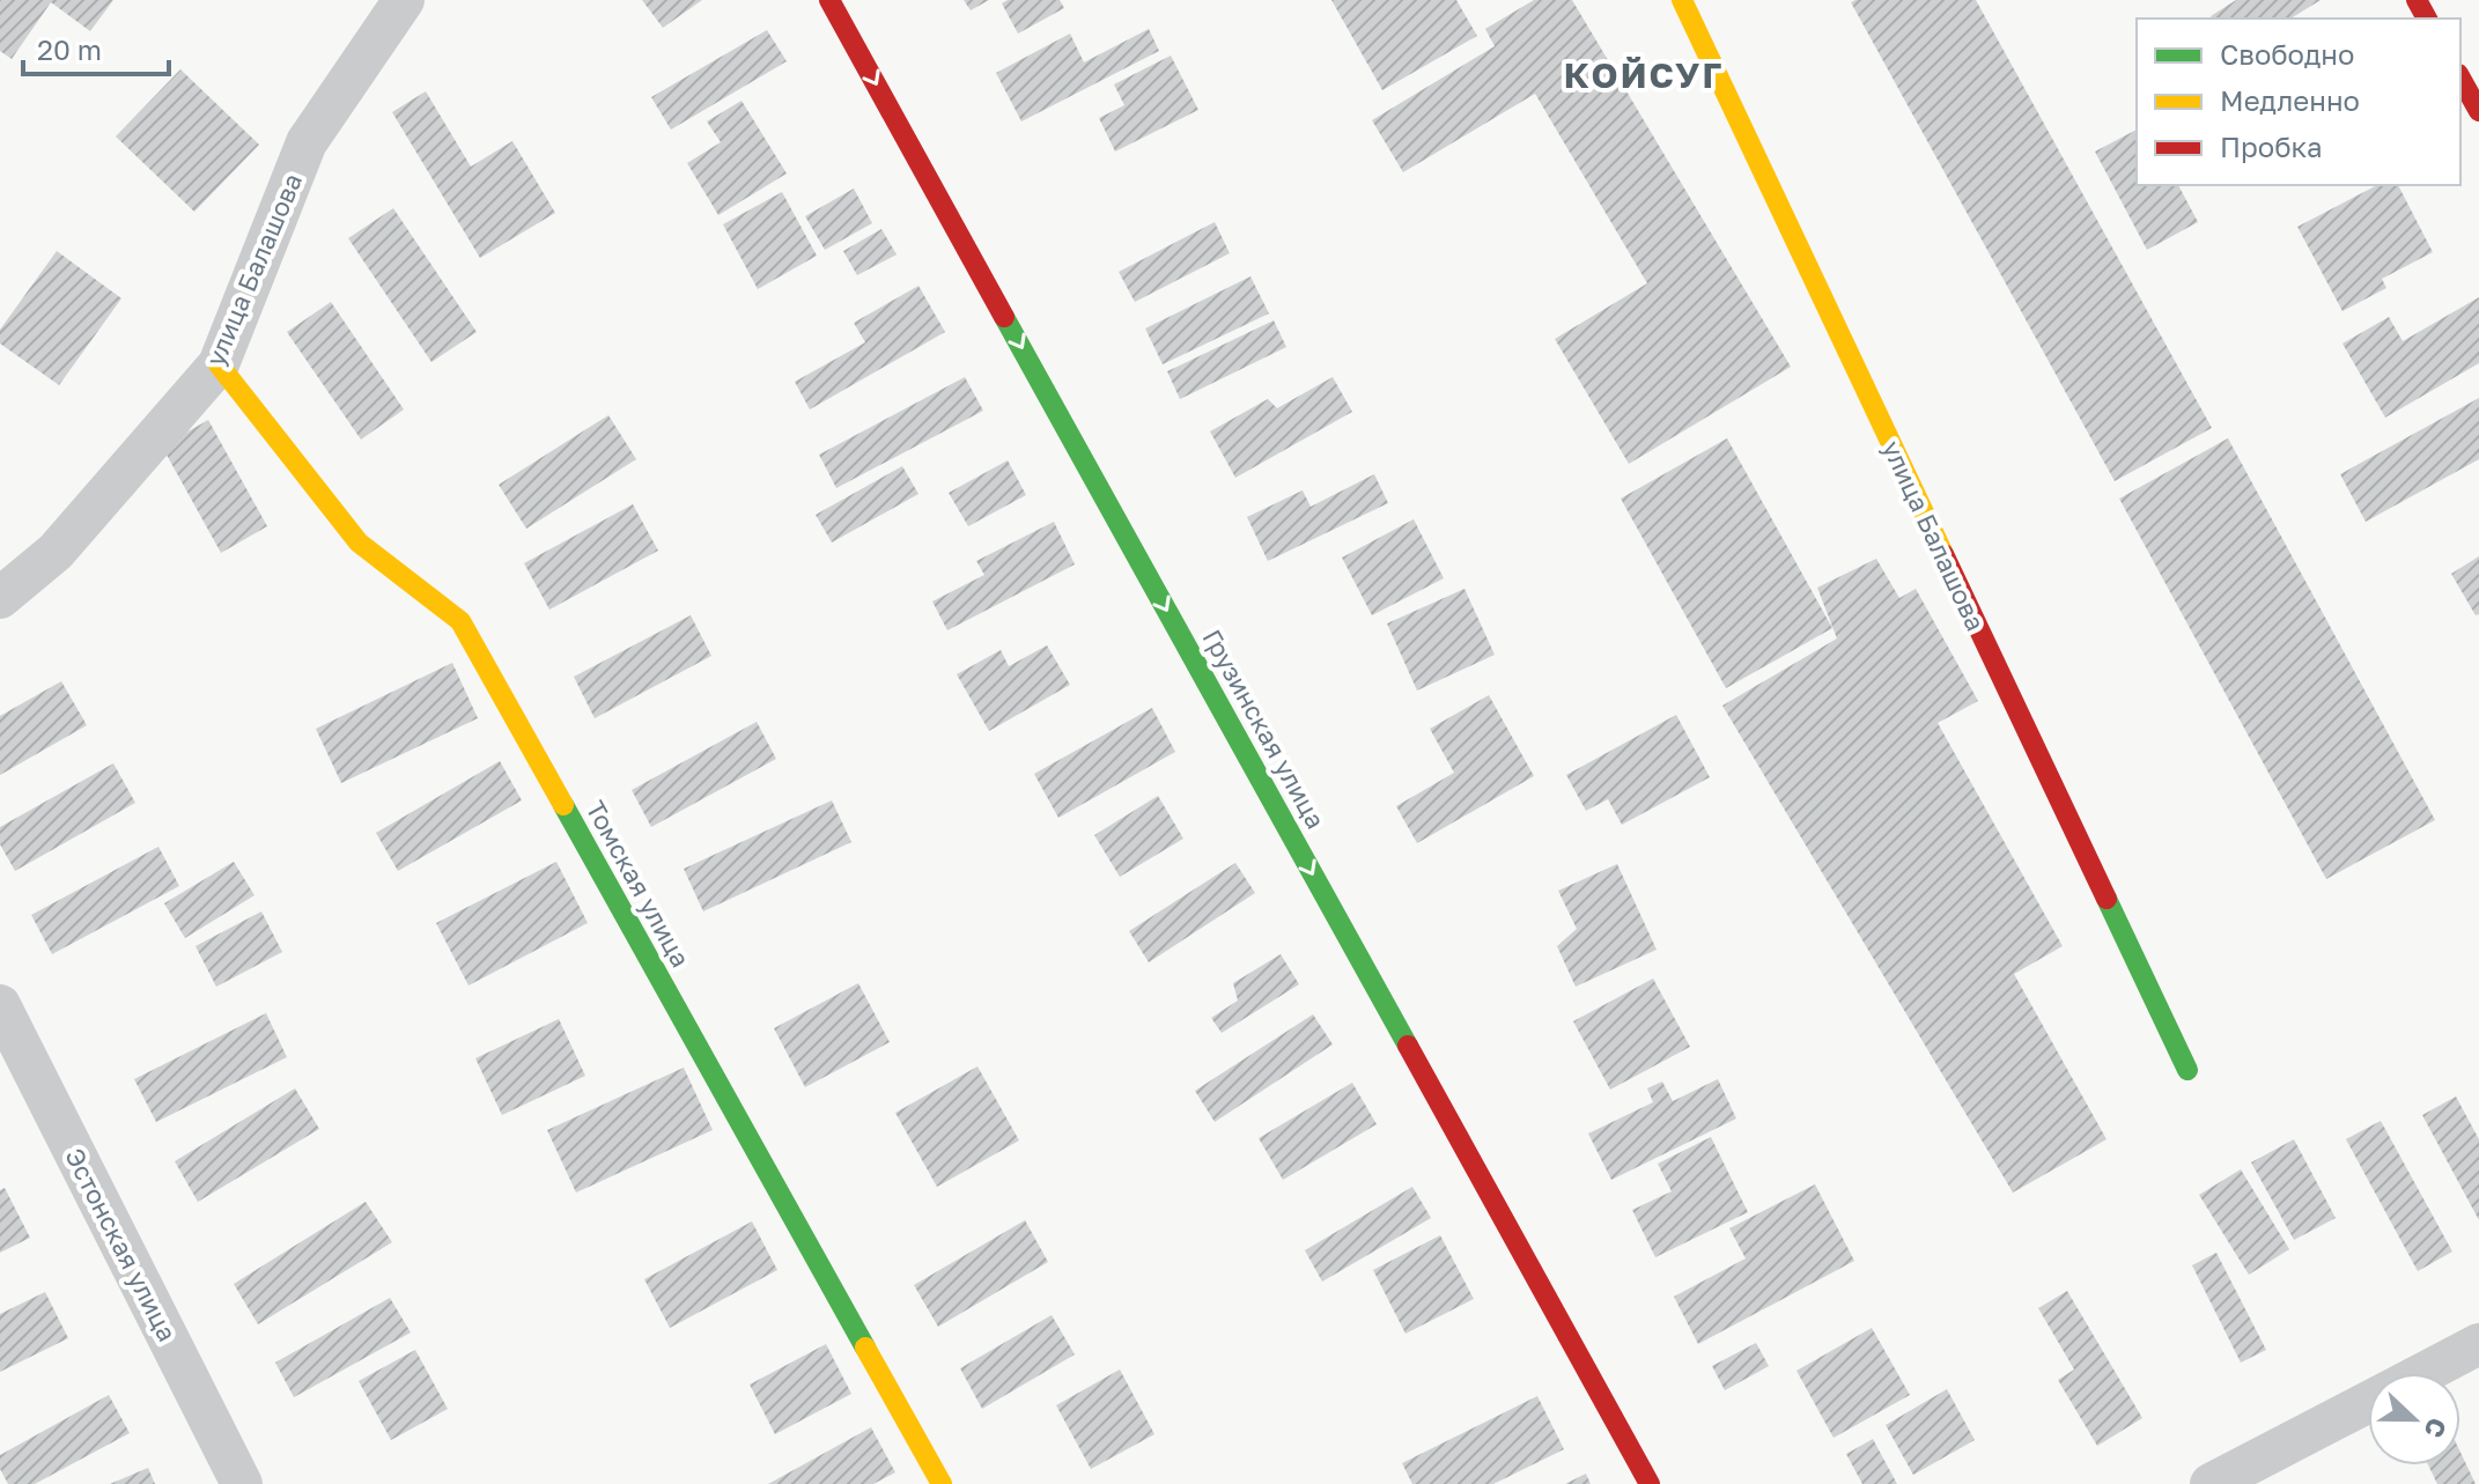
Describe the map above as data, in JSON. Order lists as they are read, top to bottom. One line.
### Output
{"streets":{"street":["улица Балашова","Грузинская улица","Томская улица","Эстонская улица"]},"crossings":[["улица Балашова","Томская улица"]],"one_way":["Грузинская улица"],"districts":["КОЙСУГ"],"legend":["Свободно","Медленно","Пробка"],"scale_bar":"20 m","north":"right"}
